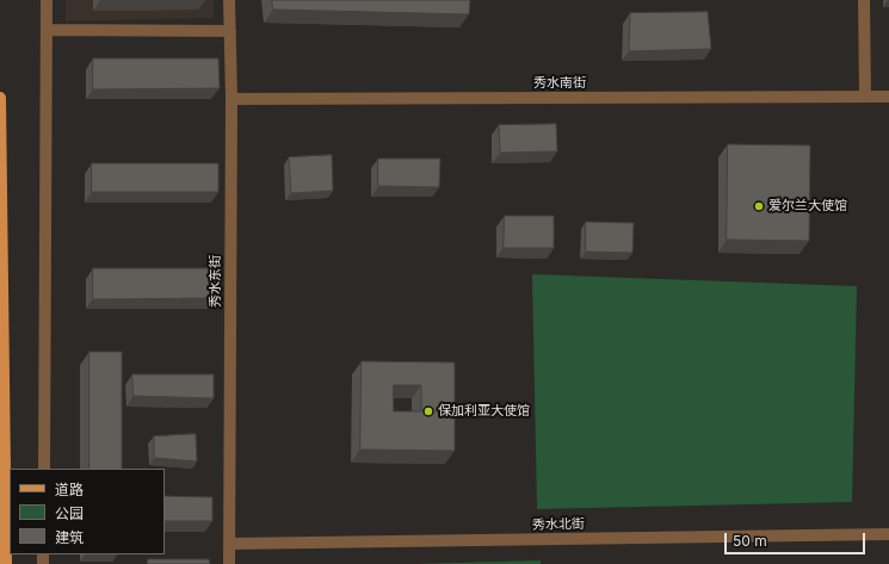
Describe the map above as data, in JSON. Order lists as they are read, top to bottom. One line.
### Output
{"streets":{"street":["秀水南街","秀水东街","秀水北街"]},"crossings":[["秀水南街","秀水东街"],["秀水东街","秀水北街"]],"places":["爱尔兰大使馆","保加利亚大使馆"],"legend":["道路","公园","建筑"],"scale_bar":"50 m"}
